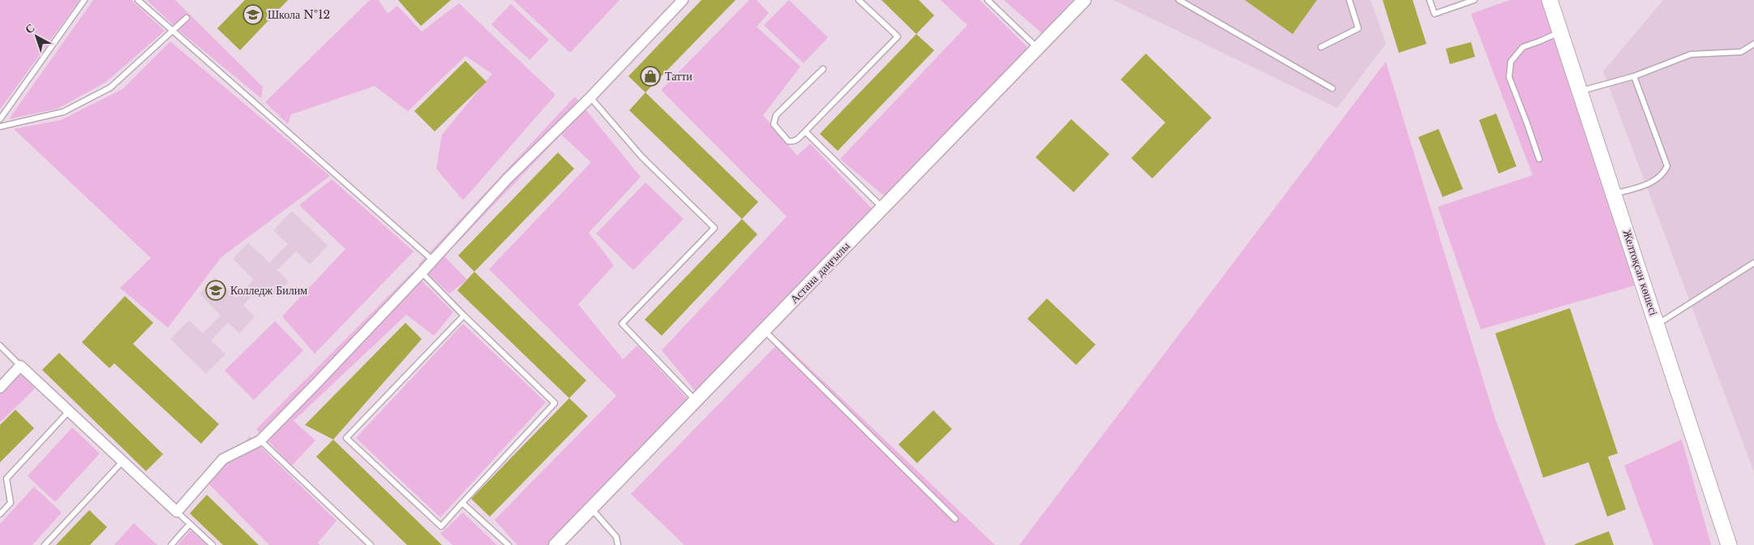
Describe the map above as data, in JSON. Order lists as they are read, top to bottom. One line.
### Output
{"streets":{"main road":["Желтоқсан көшесі"],"street":["Астана даңғылы"]},"places":{"school or university":["Школа №12","Колледж Билим"],"shop":["Татти"]},"north":"top left"}
